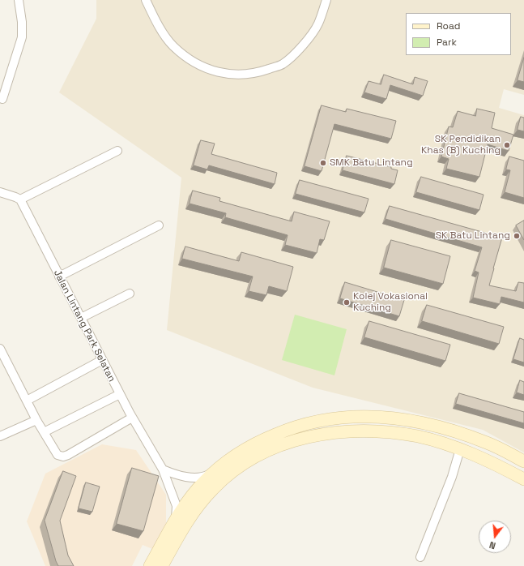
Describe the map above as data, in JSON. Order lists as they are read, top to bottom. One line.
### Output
{"streets":{"street":["Jalan Lintang Park Selatan"]},"places":["SK Pendidikan Khas (B) Kuching","SMK Batu Lintang","SK Batu Lintang","Kolej Vokasional Kuching"],"legend":["Road","Park"],"north":"bottom"}
